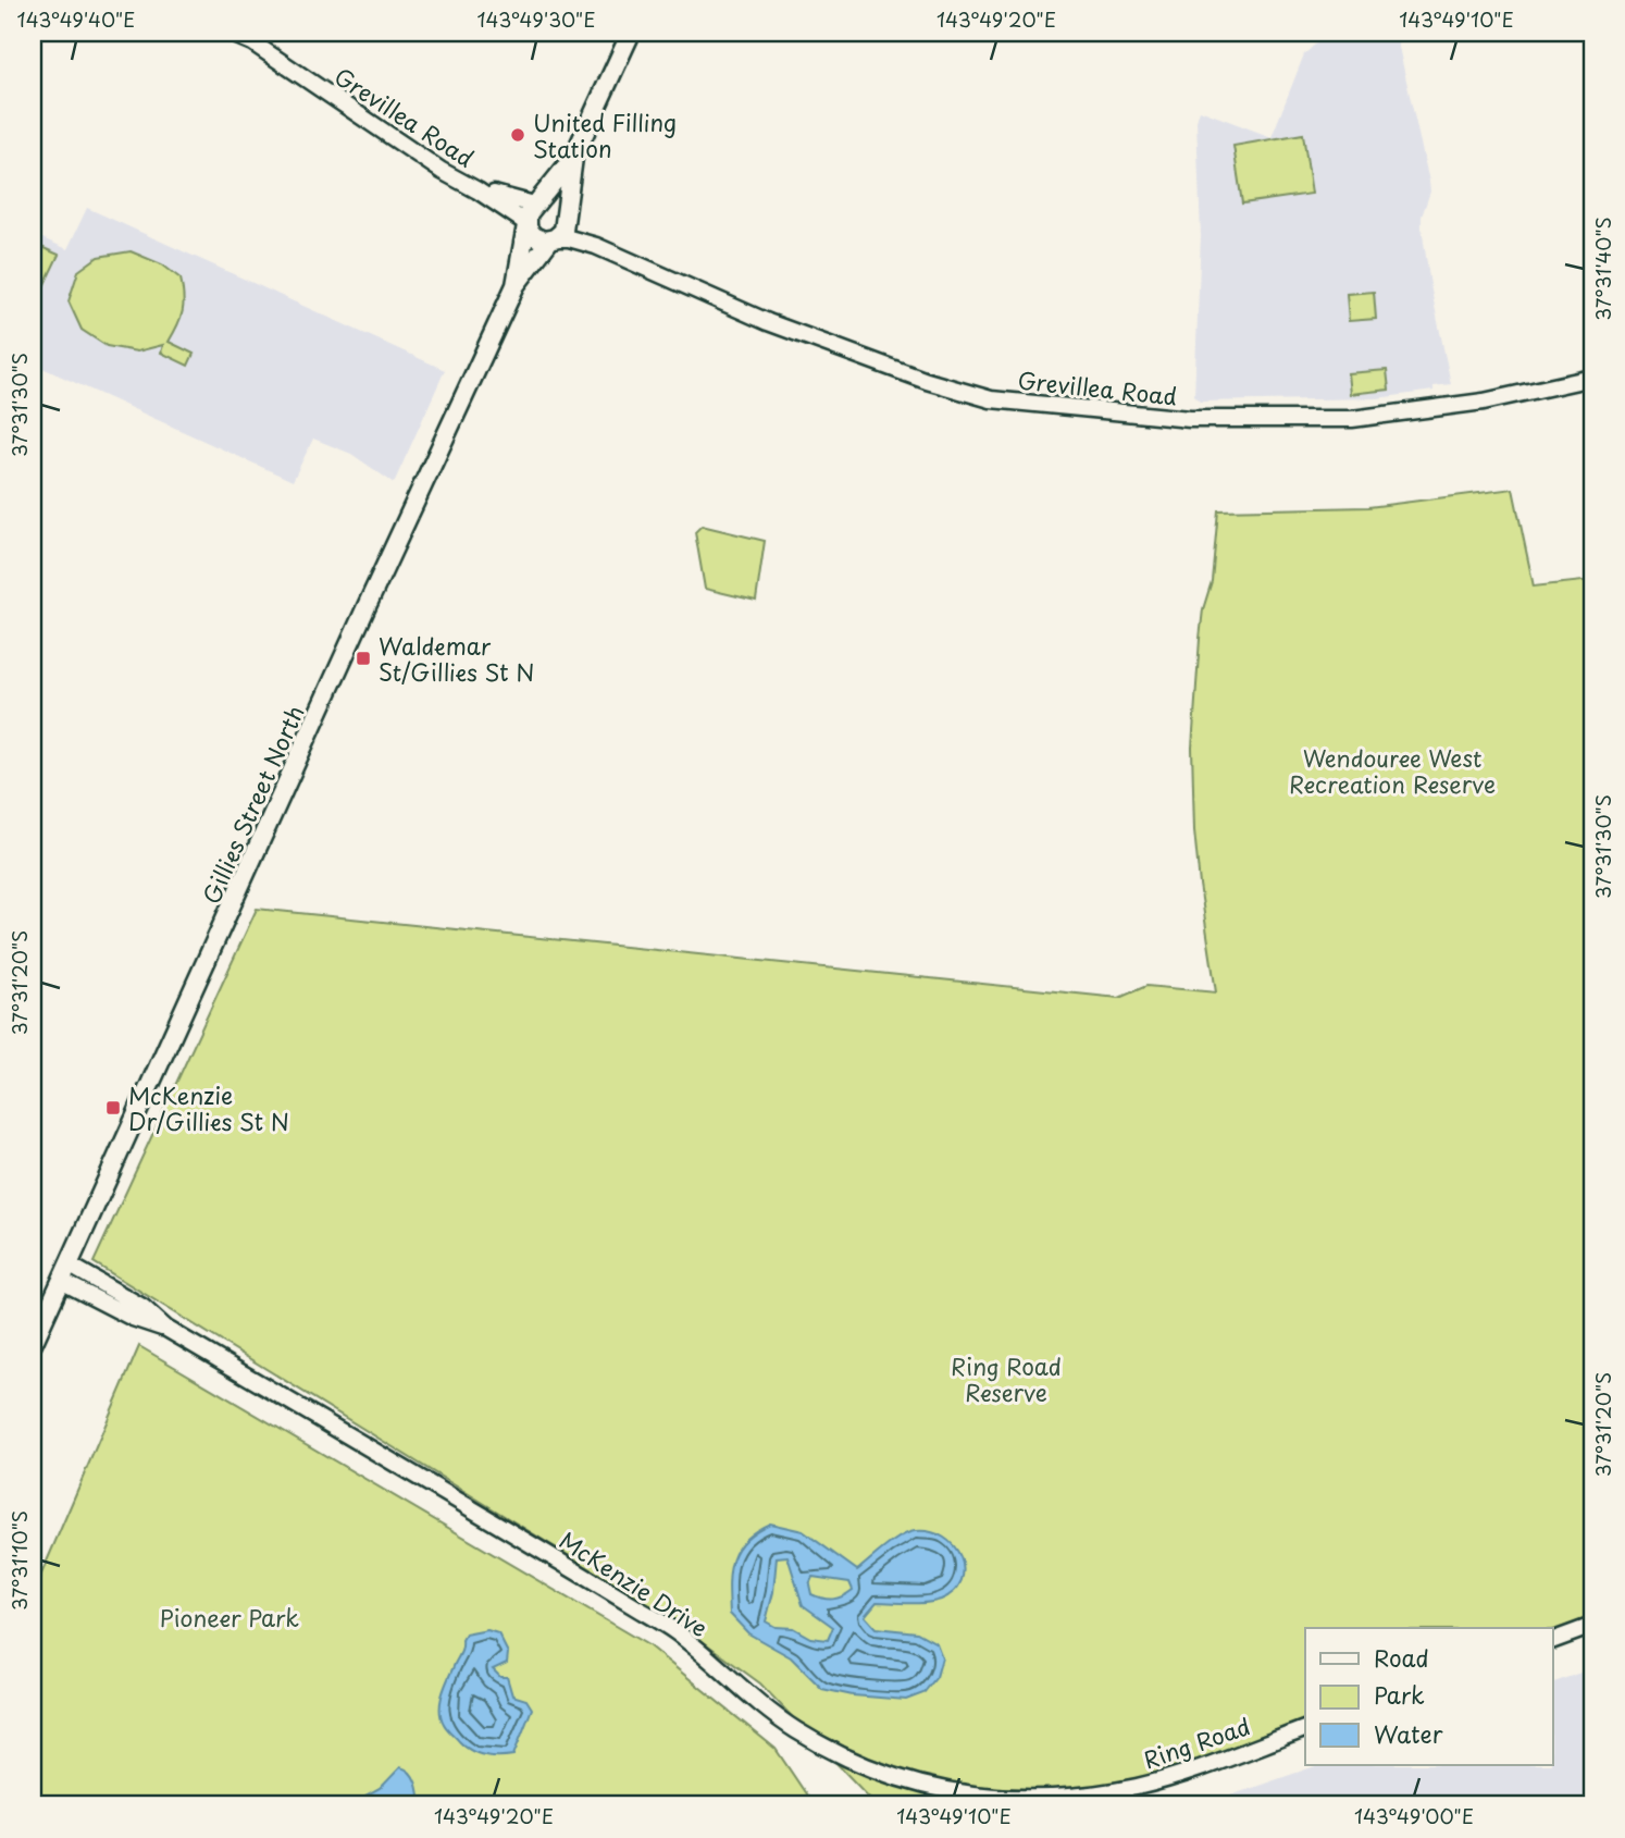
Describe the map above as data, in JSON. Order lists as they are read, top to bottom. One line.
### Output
{"streets":{"main road":["Gillies Street North"],"street":["Grevillea Road","McKenzie Drive","Ring Road"]},"crossings":[["Grevillea Road","Gillies Street North"],["Gillies Street North","McKenzie Drive"],["McKenzie Drive","Ring Road"]],"parks":["Wendouree West Recreation Reserve","Ring Road Reserve","Pioneer Park"],"places":{"other":["United Filling Station"],"transit":["Waldemar St/Gillies St N","McKenzie Dr/Gillies St N"]},"legend":["Road","Park","Water"],"coordinates":["143°49'40\"E","143°49'30\"E","143°49'20\"E","143°49'10\"E","37°31'40\"S","37°31'30\"S","37°31'20\"S","37°31'10\"S","143°49'00\"E"]}
